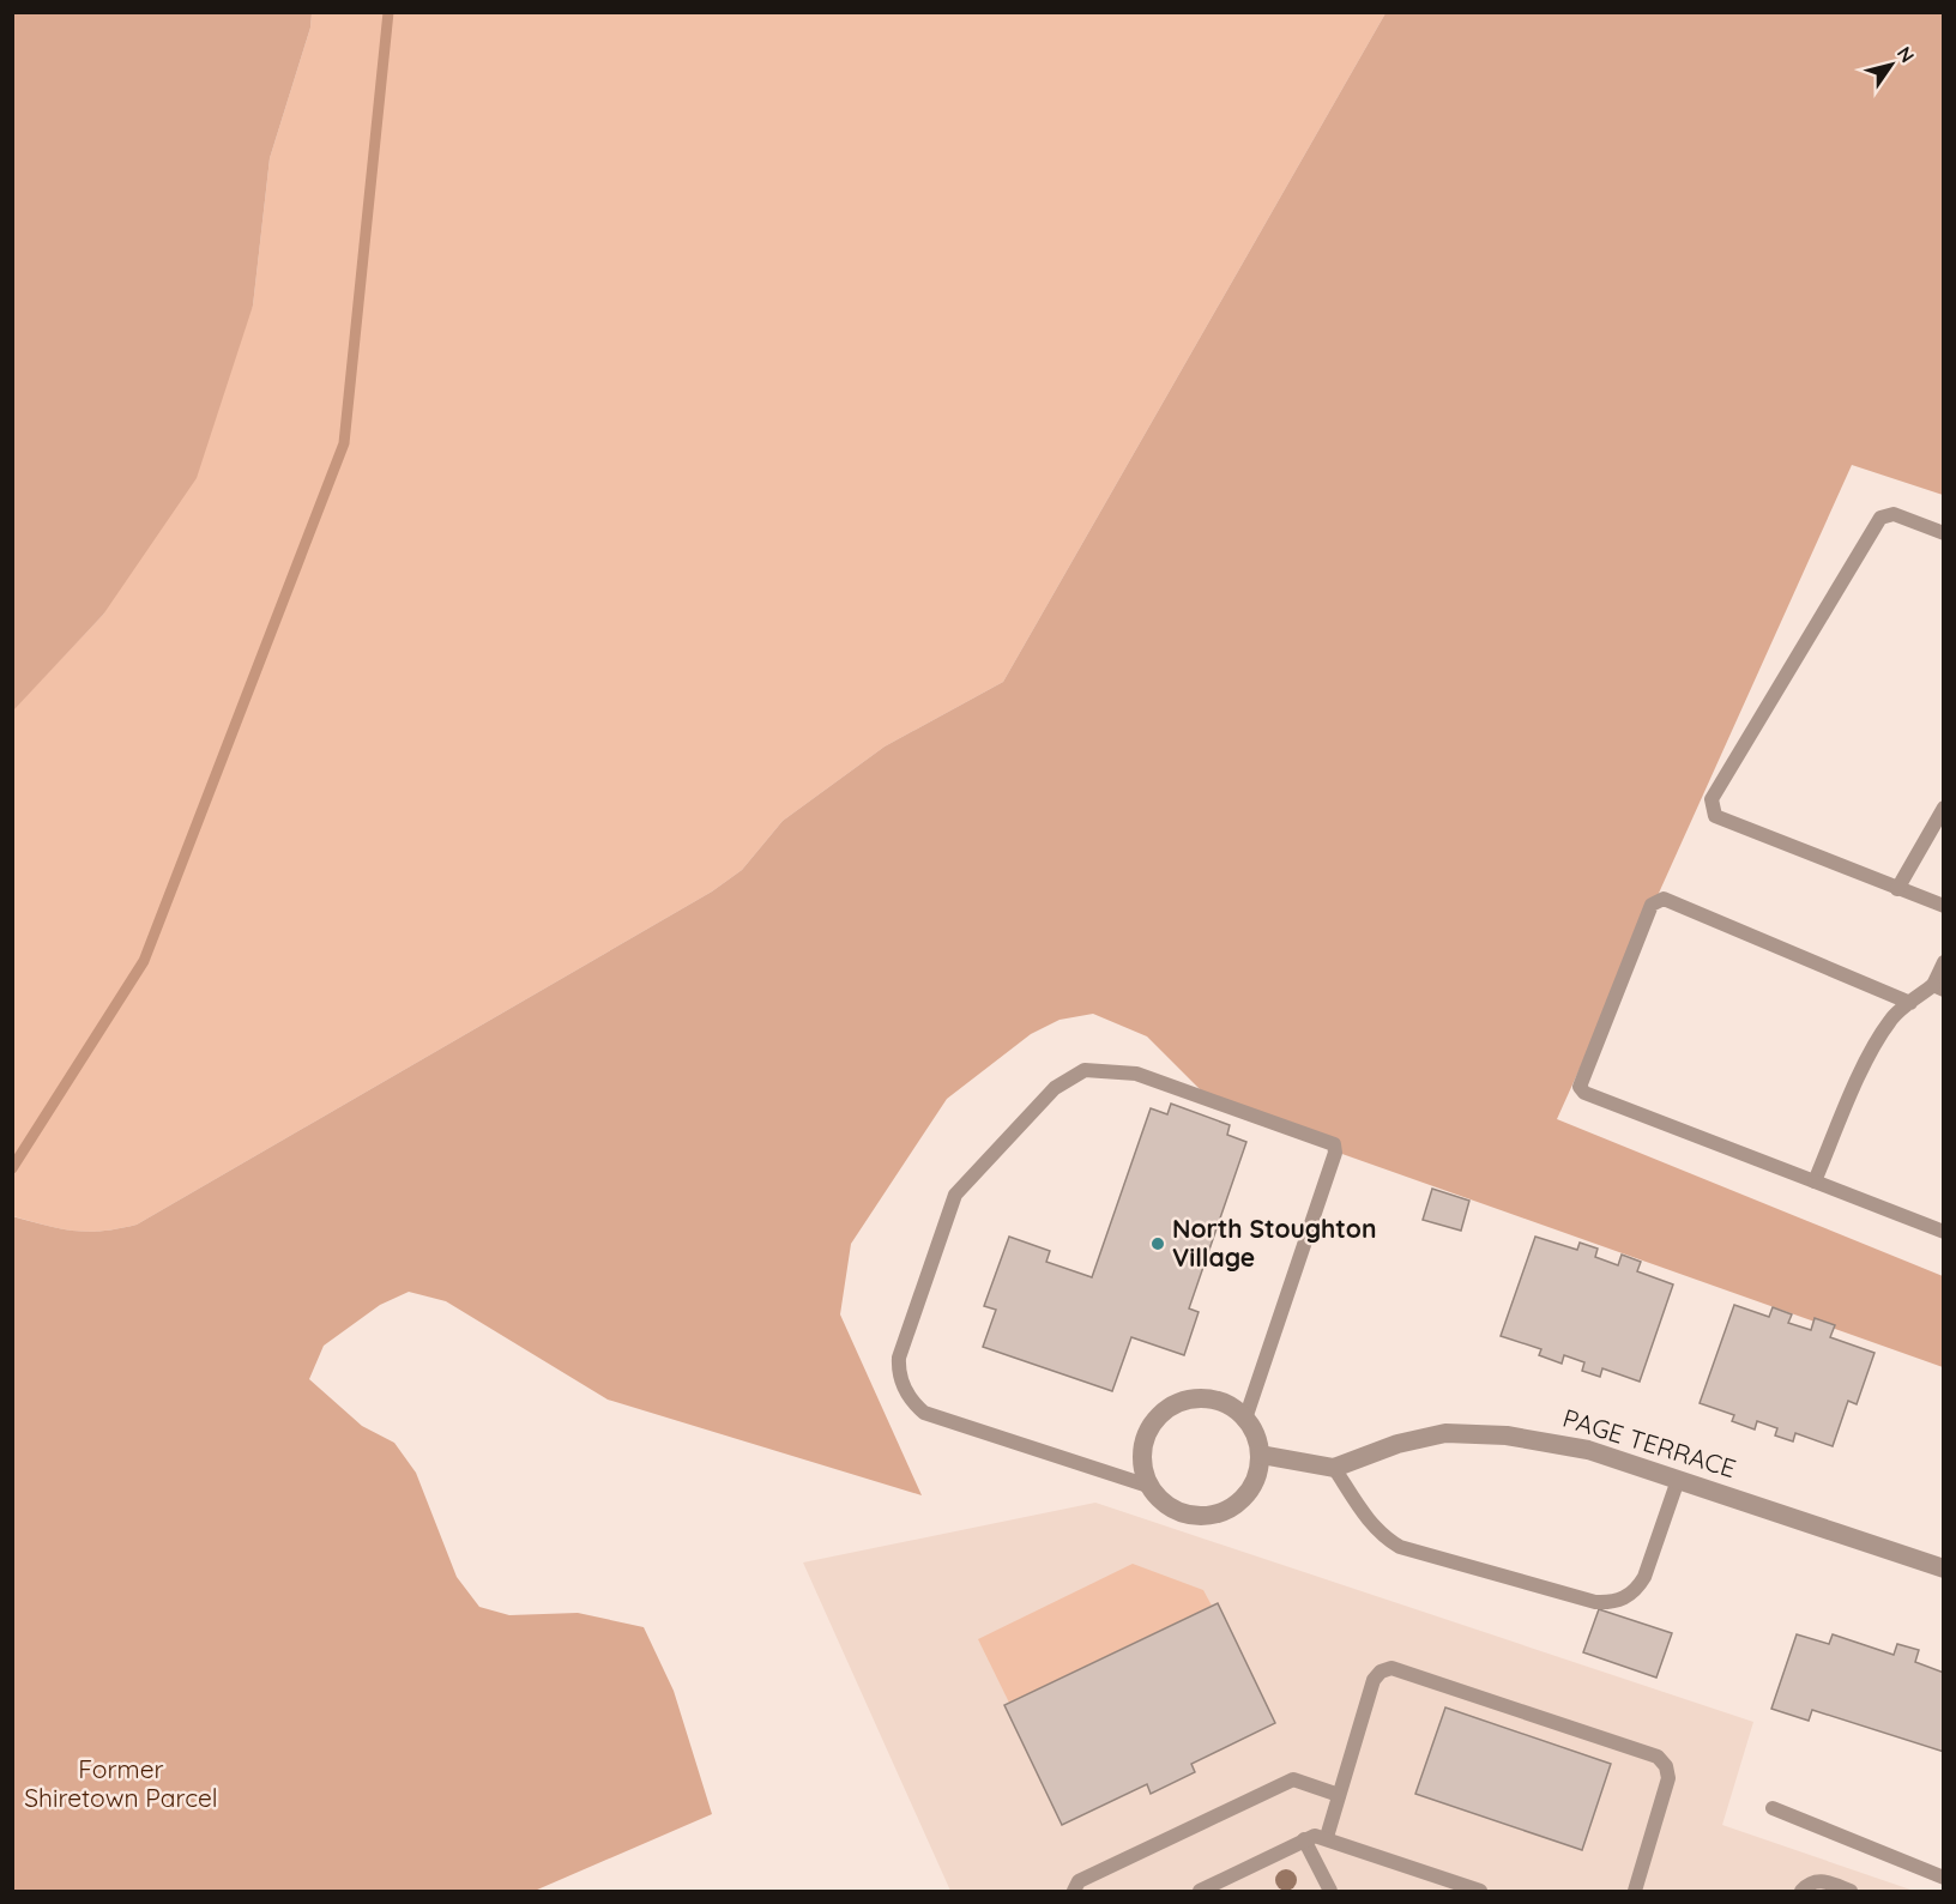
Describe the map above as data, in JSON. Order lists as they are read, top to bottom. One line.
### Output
{"streets":{"street":["PAGE TERRACE"]},"parks":["Former Shiretown Parcel"],"places":["North Stoughton Village"],"north":"top right"}
